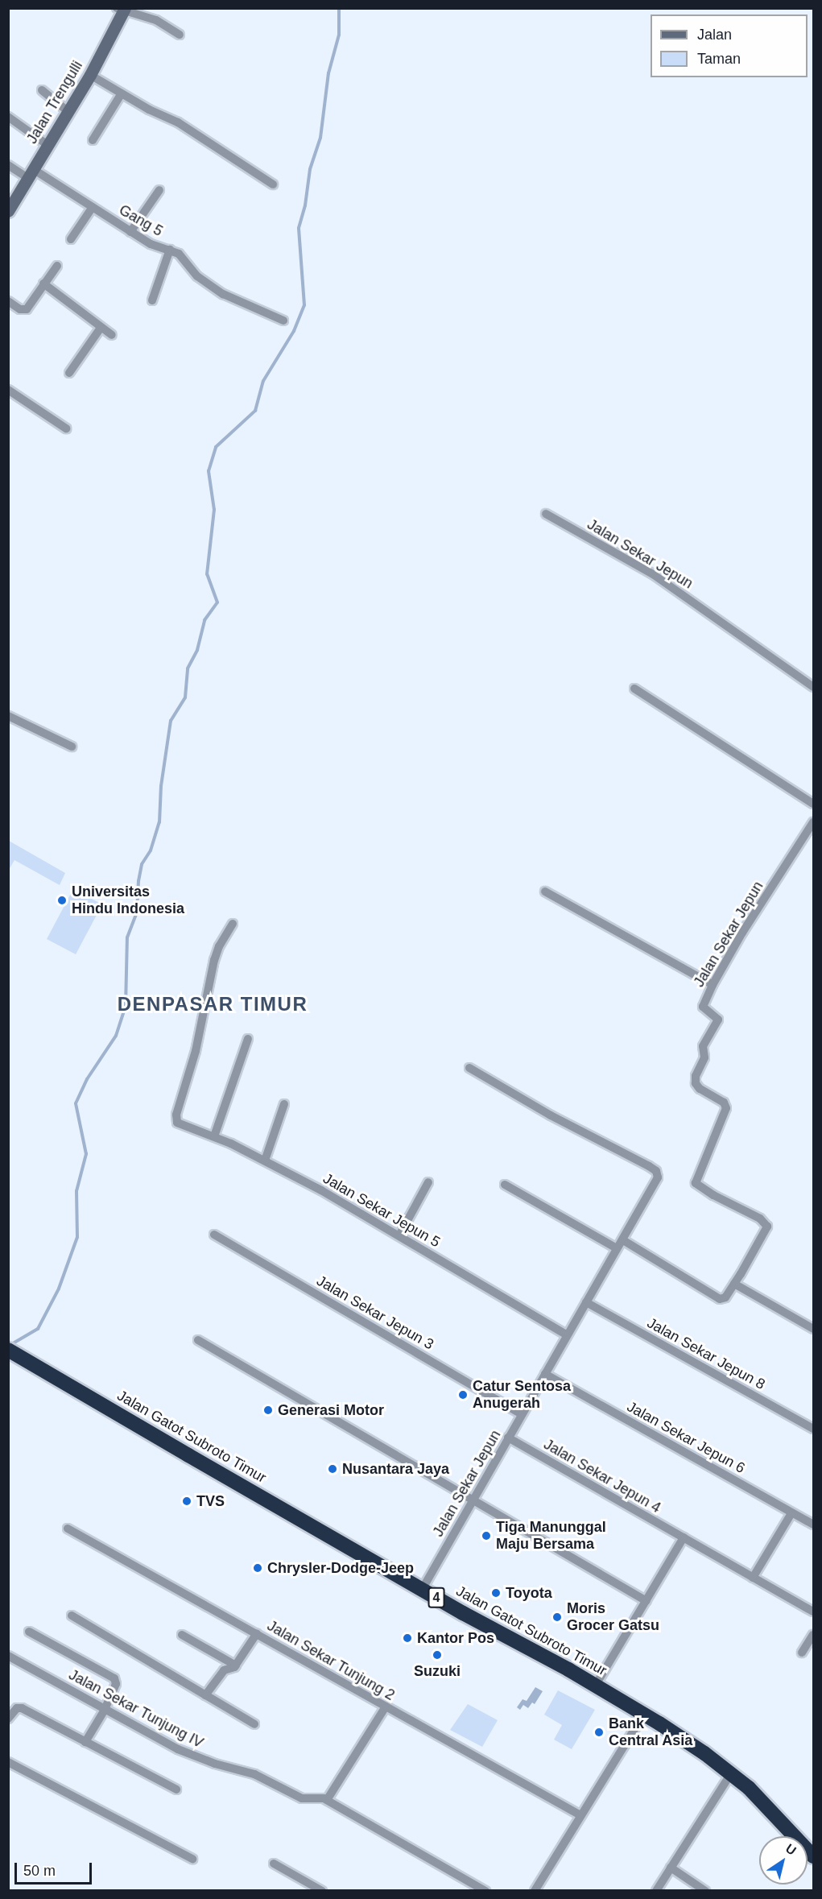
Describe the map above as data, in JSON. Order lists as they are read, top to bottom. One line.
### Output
{"streets":{"highway":["Jalan Gatot Subroto Timur","4"],"main road":["Jalan Trengulli"],"street":["Gang 5","Jalan Sekar Jepun","Jalan Sekar Jepun 5","Jalan Sekar Jepun 3","Jalan Sekar Jepun 8","Jalan Sekar Jepun 6","Jalan Sekar Jepun 4","Jalan Sekar Tunjung 2","Jalan Sekar Tunjung IV"]},"crossings":[["Jalan Trengulli","Gang 5"],["Jalan Sekar Jepun","Jalan Sekar Jepun 5"],["Jalan Sekar Jepun","Jalan Sekar Jepun 3"],["Jalan Sekar Jepun","Jalan Sekar Jepun 8"],["Jalan Sekar Jepun","Jalan Gatot Subroto Timur"],["Jalan Sekar Jepun","Jalan Sekar Jepun 6"],["Jalan Sekar Jepun","Jalan Sekar Jepun 4"]],"districts":["DENPASAR TIMUR"],"places":["Universitas Hindu Indonesia","Catur Sentosa Anugerah","Generasi Motor","Nusantara Jaya","TVS","Tiga Manunggal Maju Bersama","Chrysler-Dodge-Jeep","Toyota","Moris Grocer Gatsu","Kantor Pos","Suzuki","Bank Central Asia"],"legend":["Jalan","Taman"],"scale_bar":"50 m","north":"top right"}
